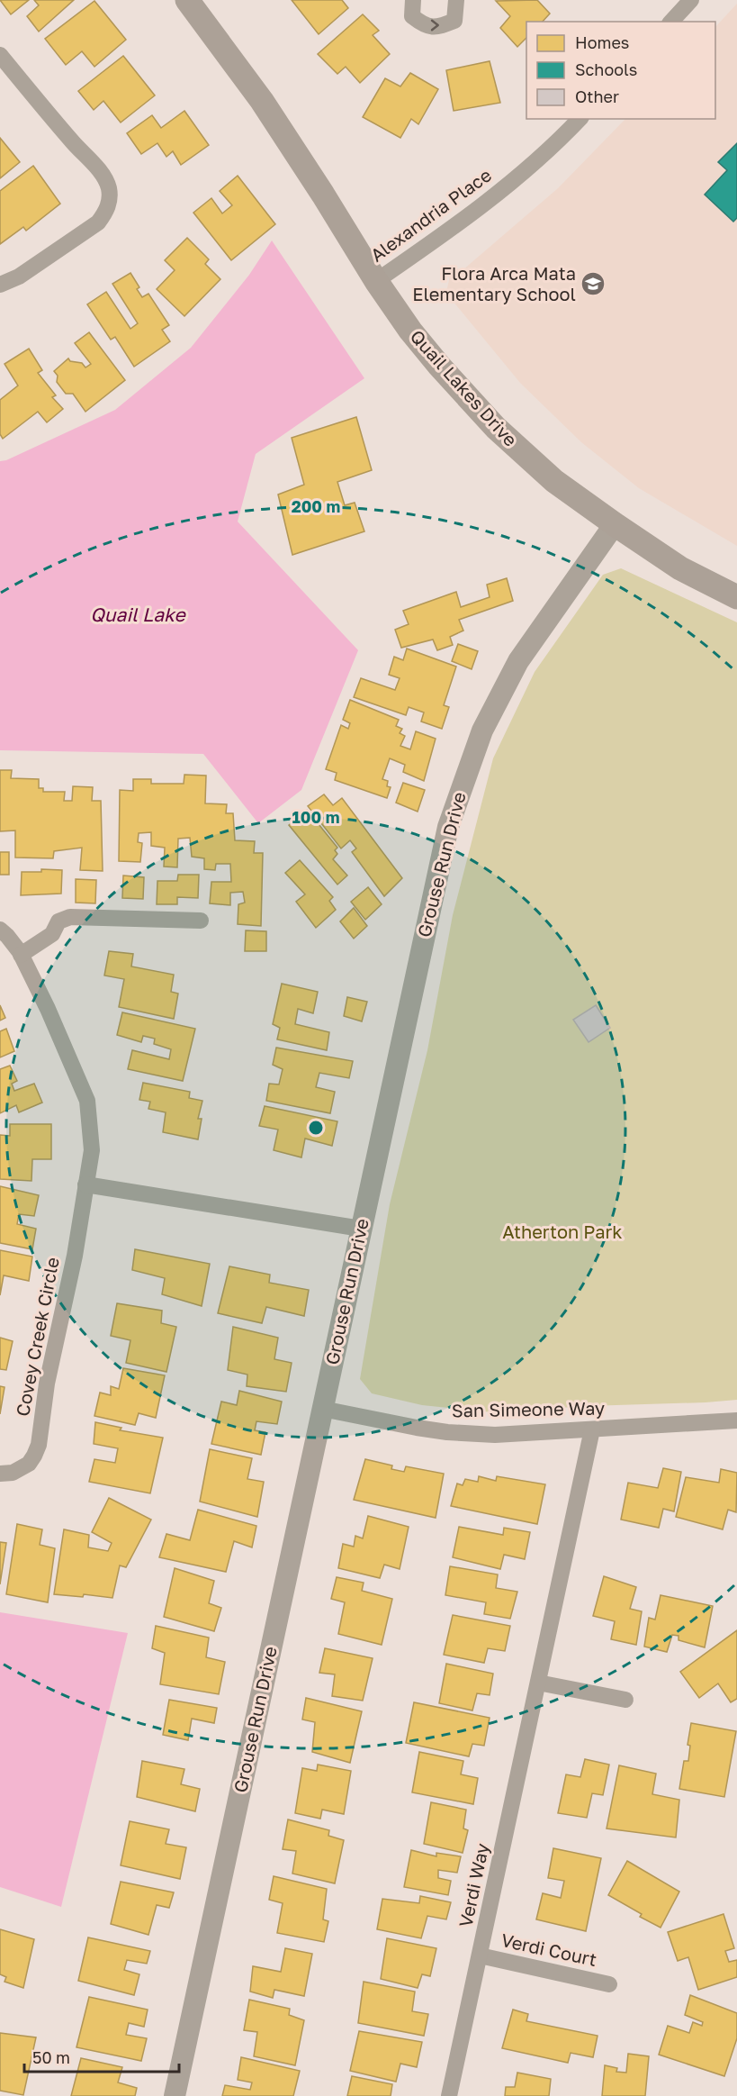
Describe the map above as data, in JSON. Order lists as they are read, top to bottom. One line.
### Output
{"streets":{"main road":["Quail Lakes Drive"],"street":["Alexandria Place","Grouse Run Drive","Covey Creek Circle","San Simeone Way","Verdi Way","Verdi Court"]},"crossings":[["Alexandria Place","Quail Lakes Drive"],["Quail Lakes Drive","Grouse Run Drive"],["Grouse Run Drive","San Simeone Way"],["San Simeone Way","Verdi Way"],["Verdi Way","Verdi Court"]],"water":["Quail Lake"],"parks":["Atherton Park"],"places":{"school or university":["Flora Arca Mata Elementary School"]},"legend":["Homes","Schools","Other"],"scale_bar":"50 m","rings":["200 m","100 m"]}
